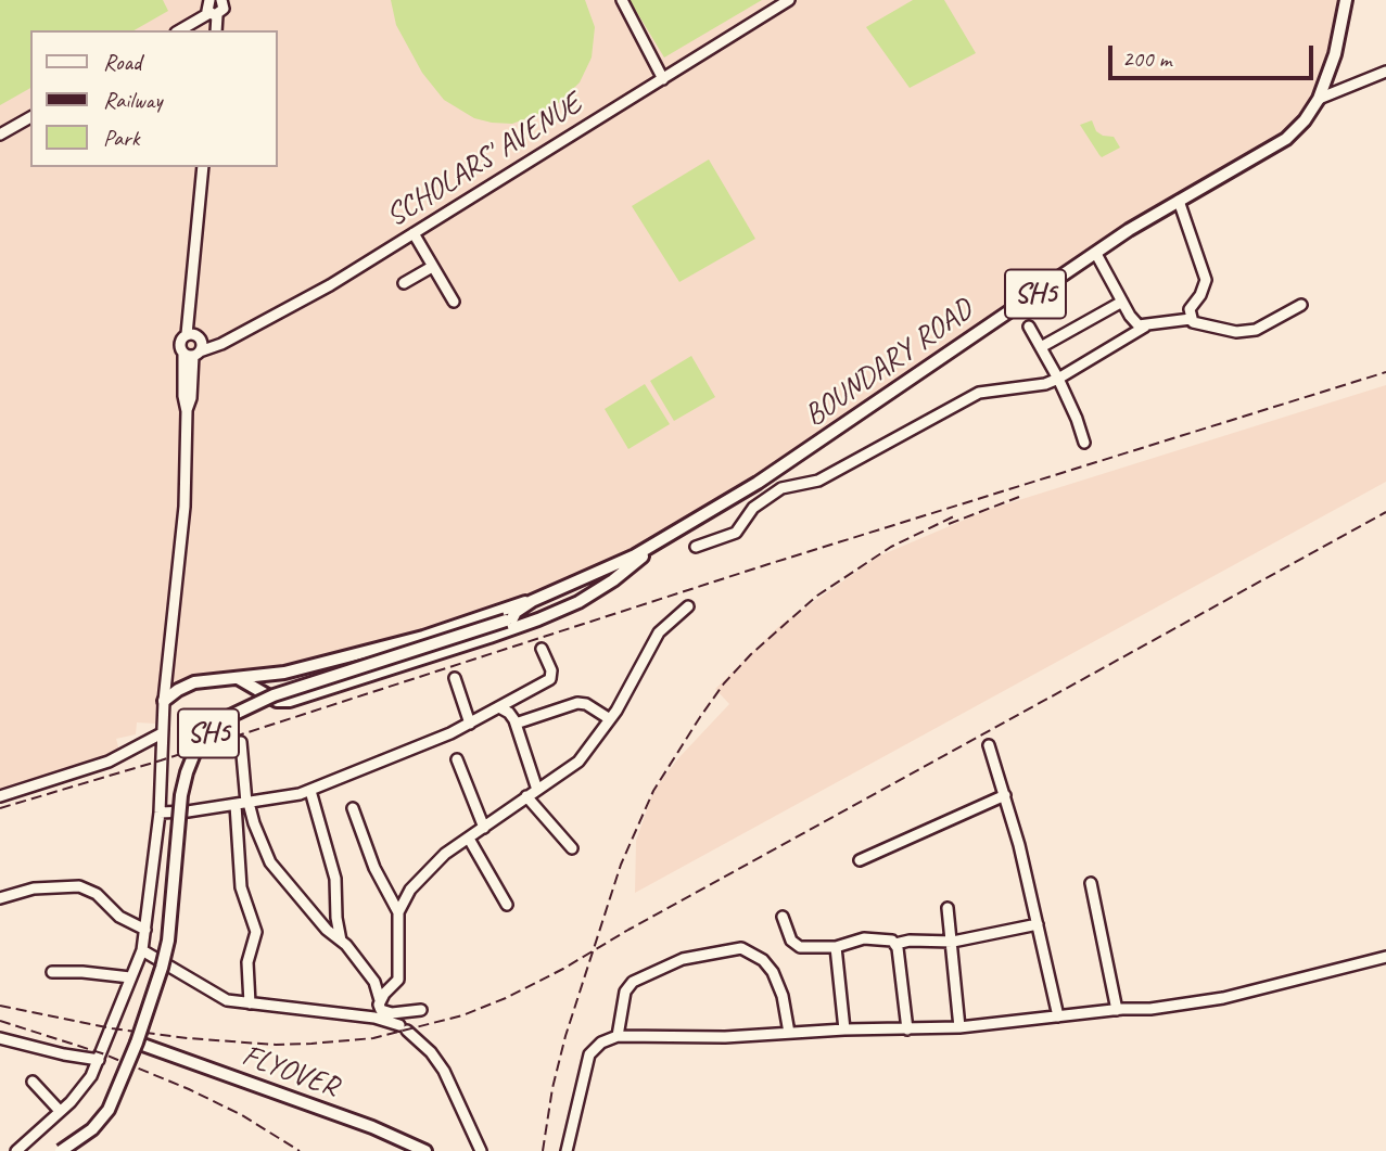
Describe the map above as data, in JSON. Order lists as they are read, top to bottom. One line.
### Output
{"streets":{"main road":["SH5","BOUNDARY ROAD","FLYOVER"],"street":["SCHOLARS' AVENUE"]},"crossings":[["SH5","BOUNDARY ROAD"],["SH5","FLYOVER"]],"legend":["Road","Railway","Park"],"scale_bar":"200 m"}
